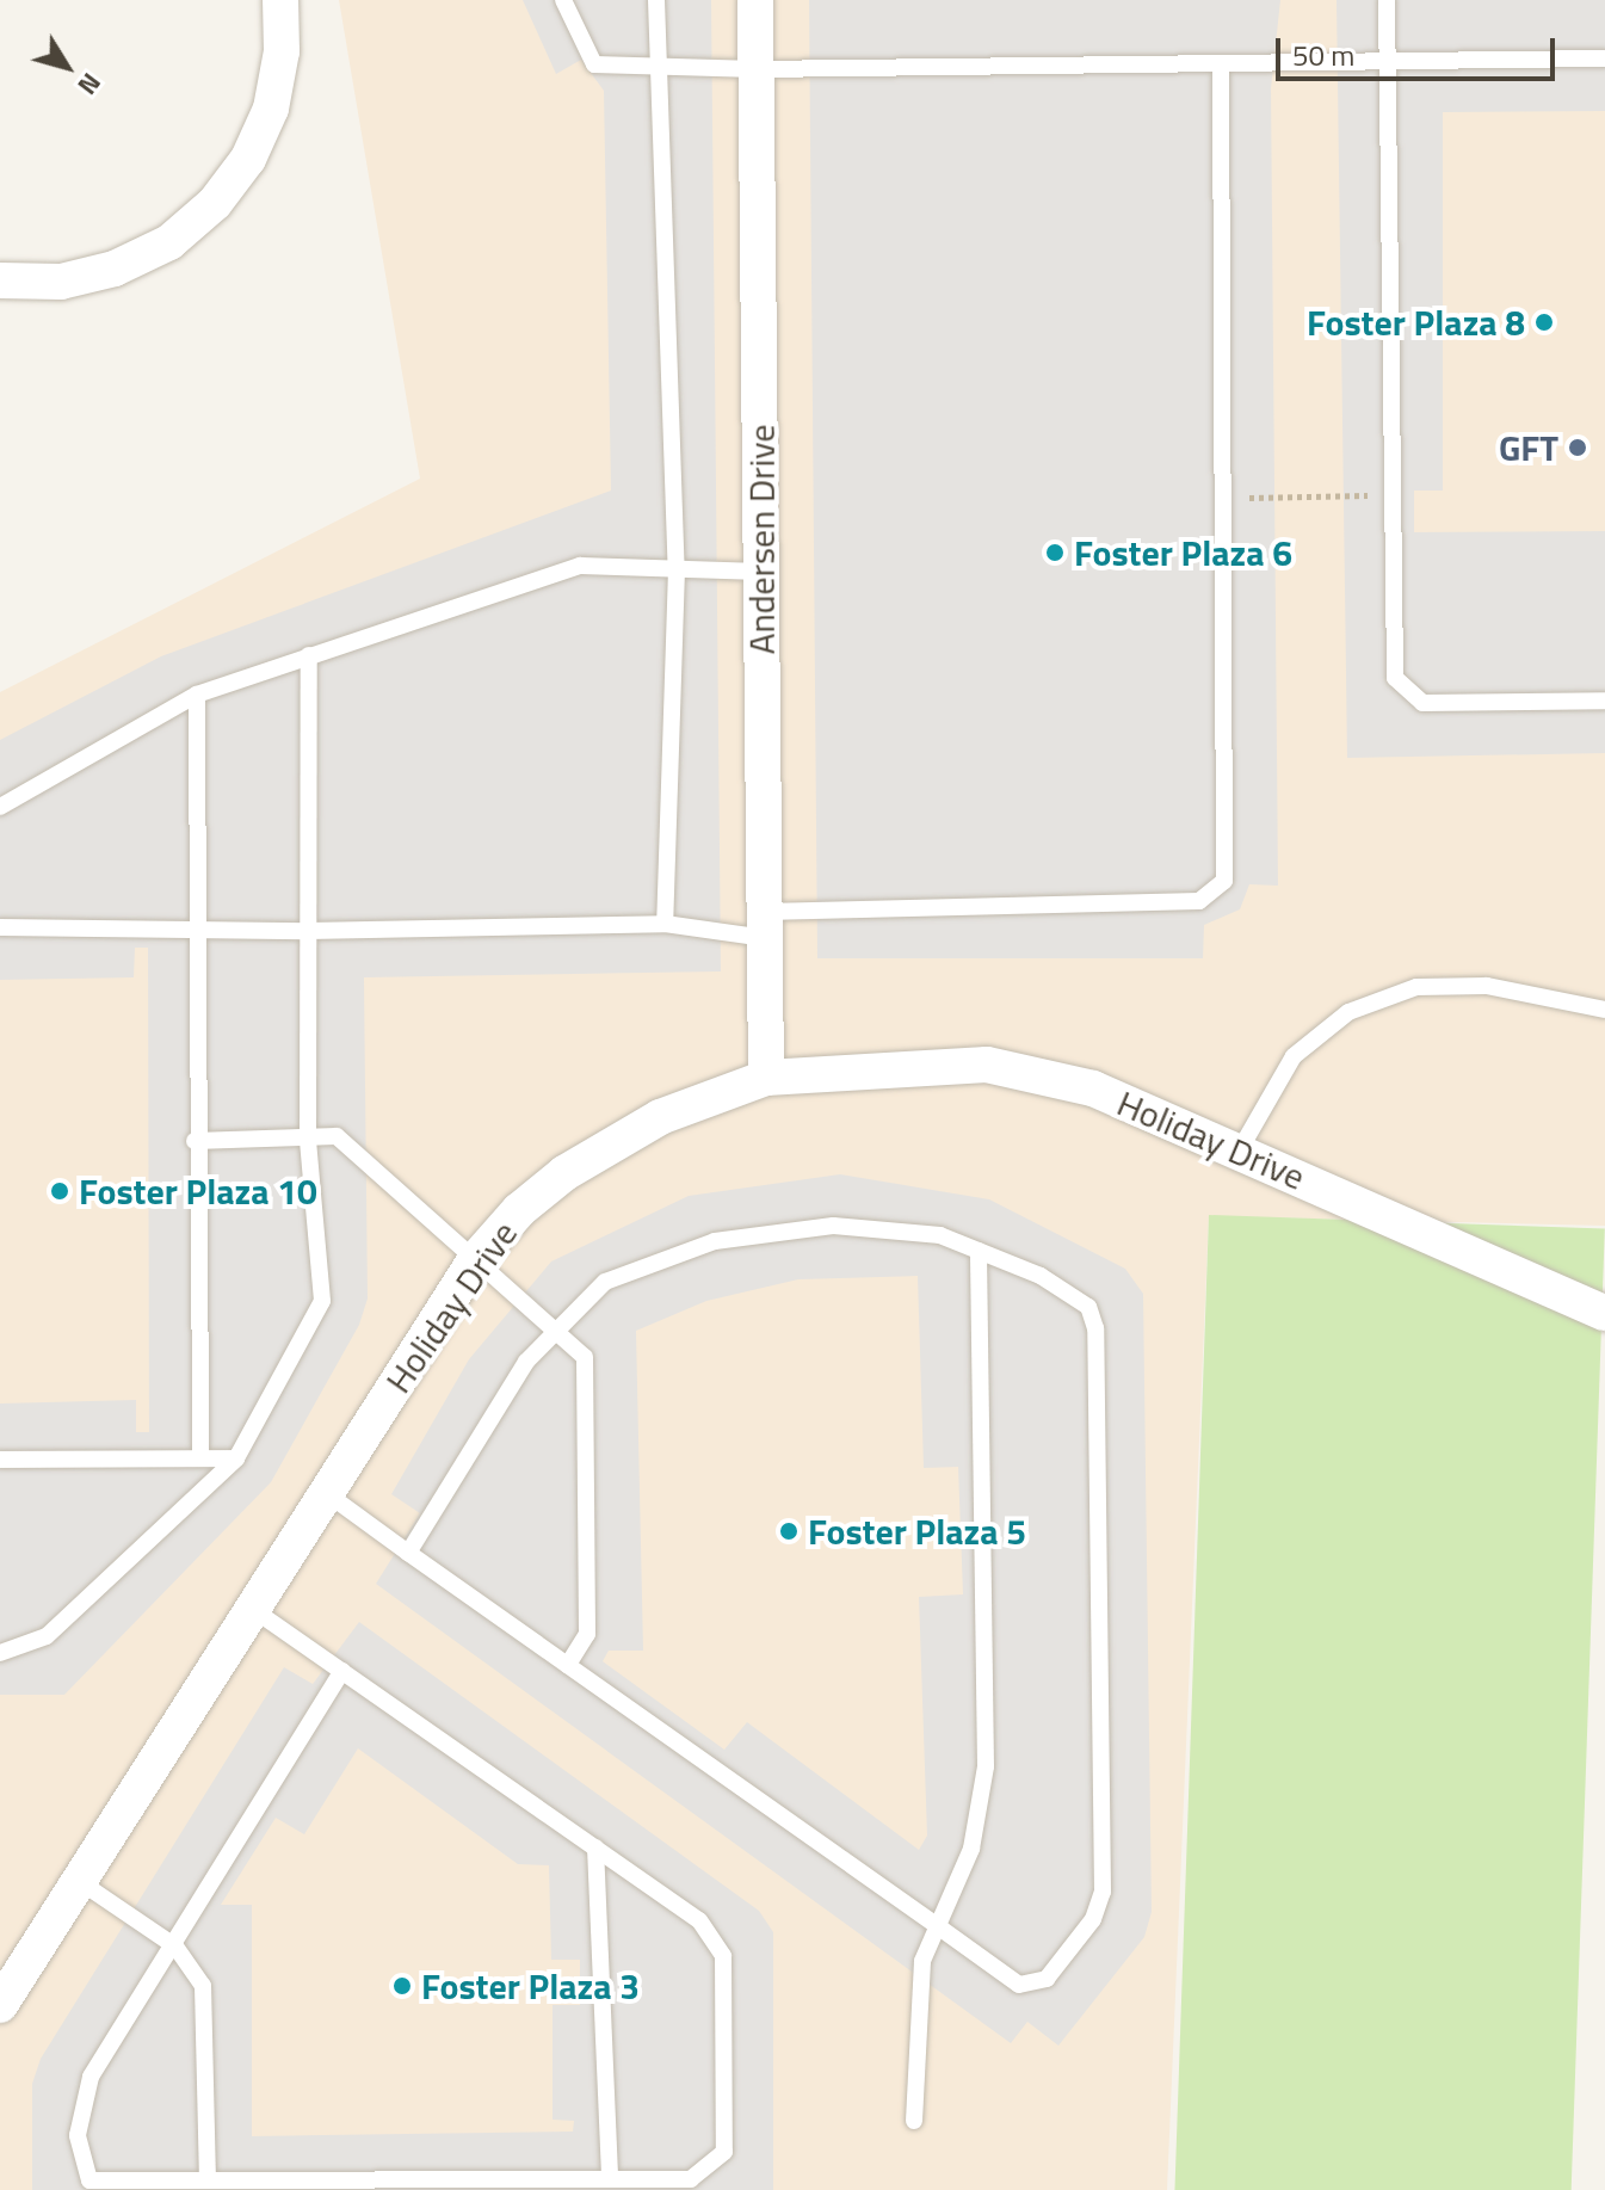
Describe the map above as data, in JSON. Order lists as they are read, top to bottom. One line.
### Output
{"streets":{"street":["Andersen Drive","Holiday Drive"]},"crossings":[["Andersen Drive","Holiday Drive"]],"places":["Foster Plaza 8","GFT","Foster Plaza 6","Foster Plaza 10","Foster Plaza 5","Foster Plaza 3"],"scale_bar":"50 m","north":"bottom right"}
